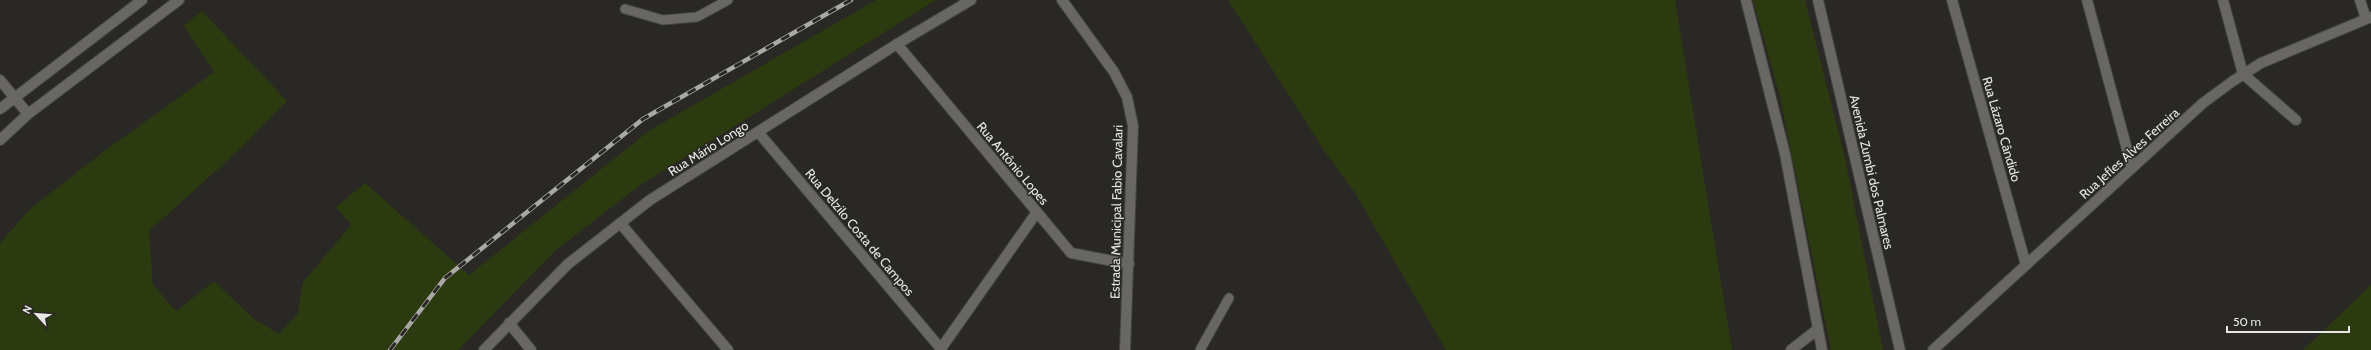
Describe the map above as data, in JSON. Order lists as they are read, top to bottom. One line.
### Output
{"streets":{"street":["Rua Lázaro Cândido","Rua Mário Longo","Rua Jefles Alves Ferreira","Rua Antônio Lopes","Avenida Zumbi dos Palmares","Estrada Municipal Fabio Cavalari","Rua Delzilo Costa de Campos"]},"crossings":[["Rua Lázaro Cândido","Rua Jefles Alves Ferreira"],["Rua Mário Longo","Rua Antônio Lopes"],["Rua Mário Longo","Rua Delzilo Costa de Campos"],["Rua Antônio Lopes","Estrada Municipal Fabio Cavalari"]],"scale_bar":"50 m","north":"top left"}
